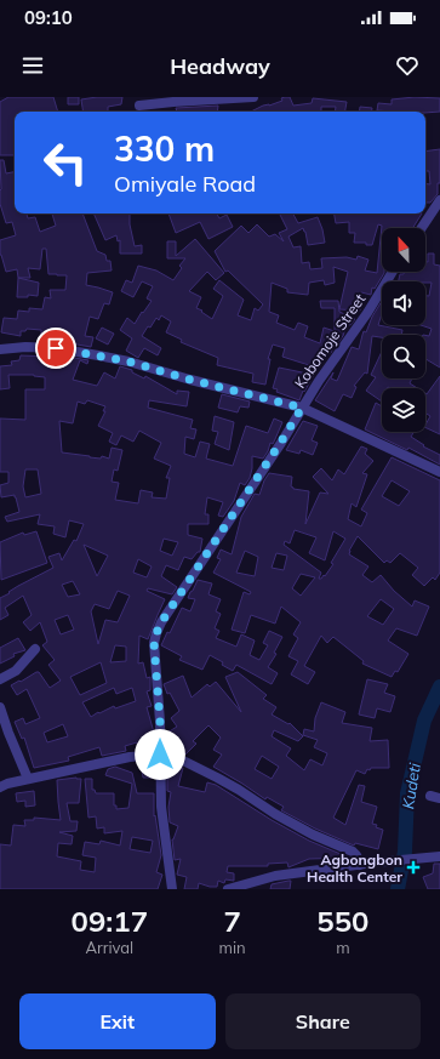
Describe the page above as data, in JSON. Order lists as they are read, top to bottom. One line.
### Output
{"streets":{"street":["Kobomoje Street"]},"water":["Kudeti"],"places":{"health":["Agbongbon Health Center"]},"north":"top","page":{"status":"09:10","header":"Headway","turn":["330 m","Omiyale Road"],"eta":["09:17","Arrival","7","min","550","m"],"buttons":["Exit","Share"]}}
